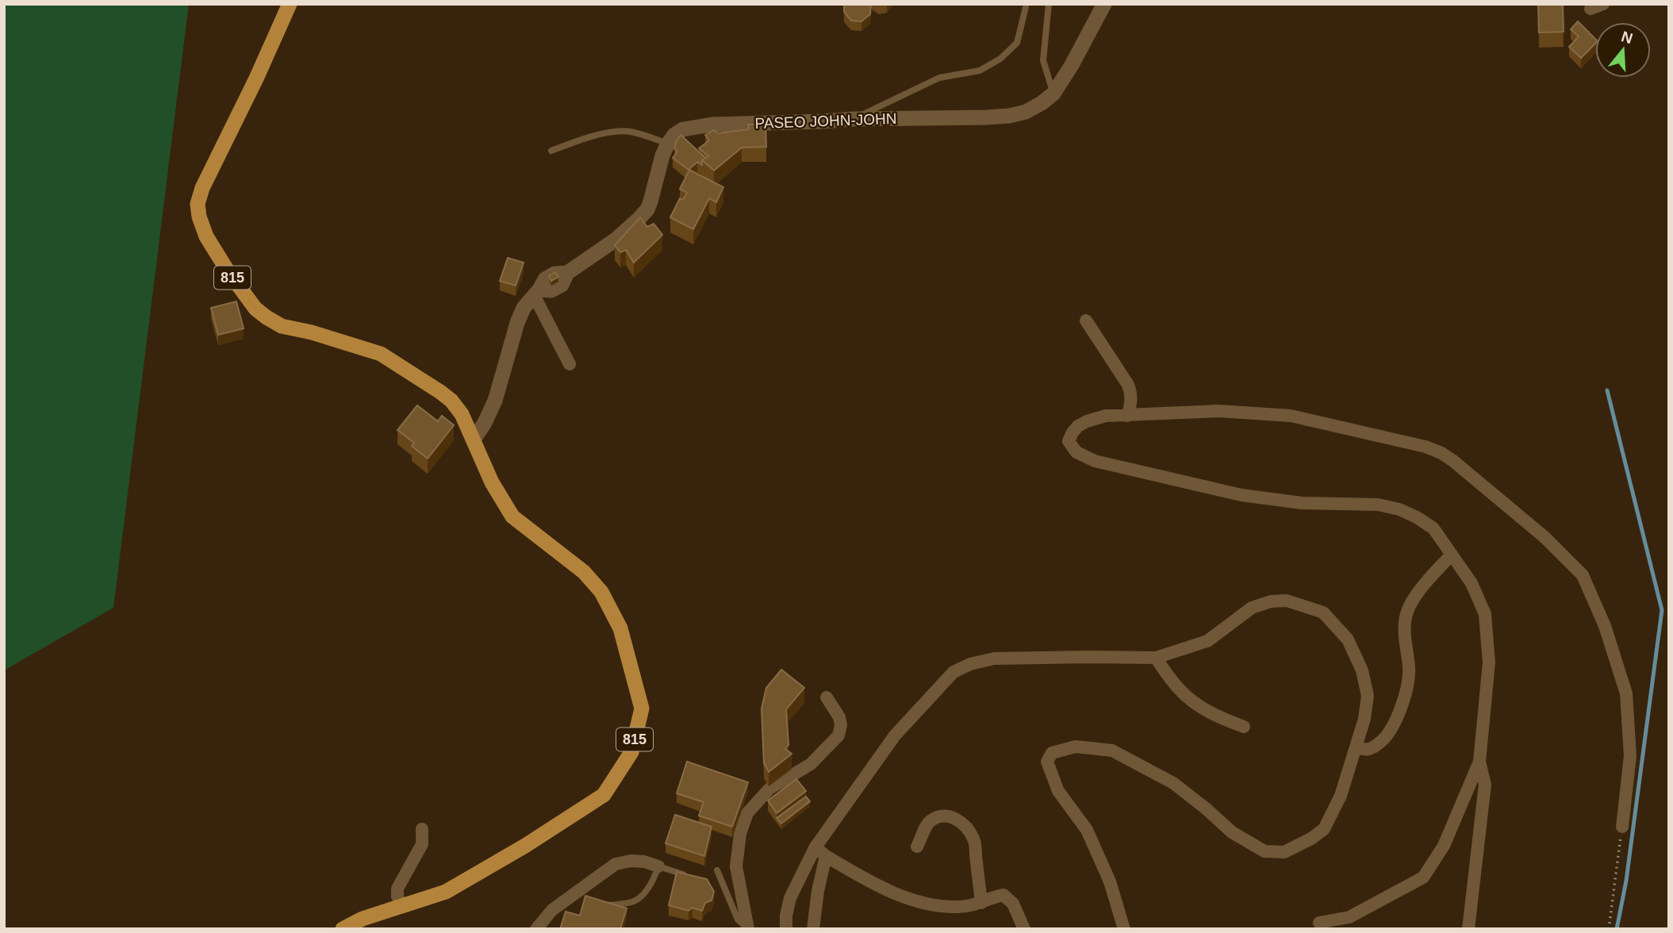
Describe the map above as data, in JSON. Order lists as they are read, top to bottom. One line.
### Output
{"streets":{"main road":["815"],"street":["PASEO JOHN-JOHN"]},"north":"top"}
